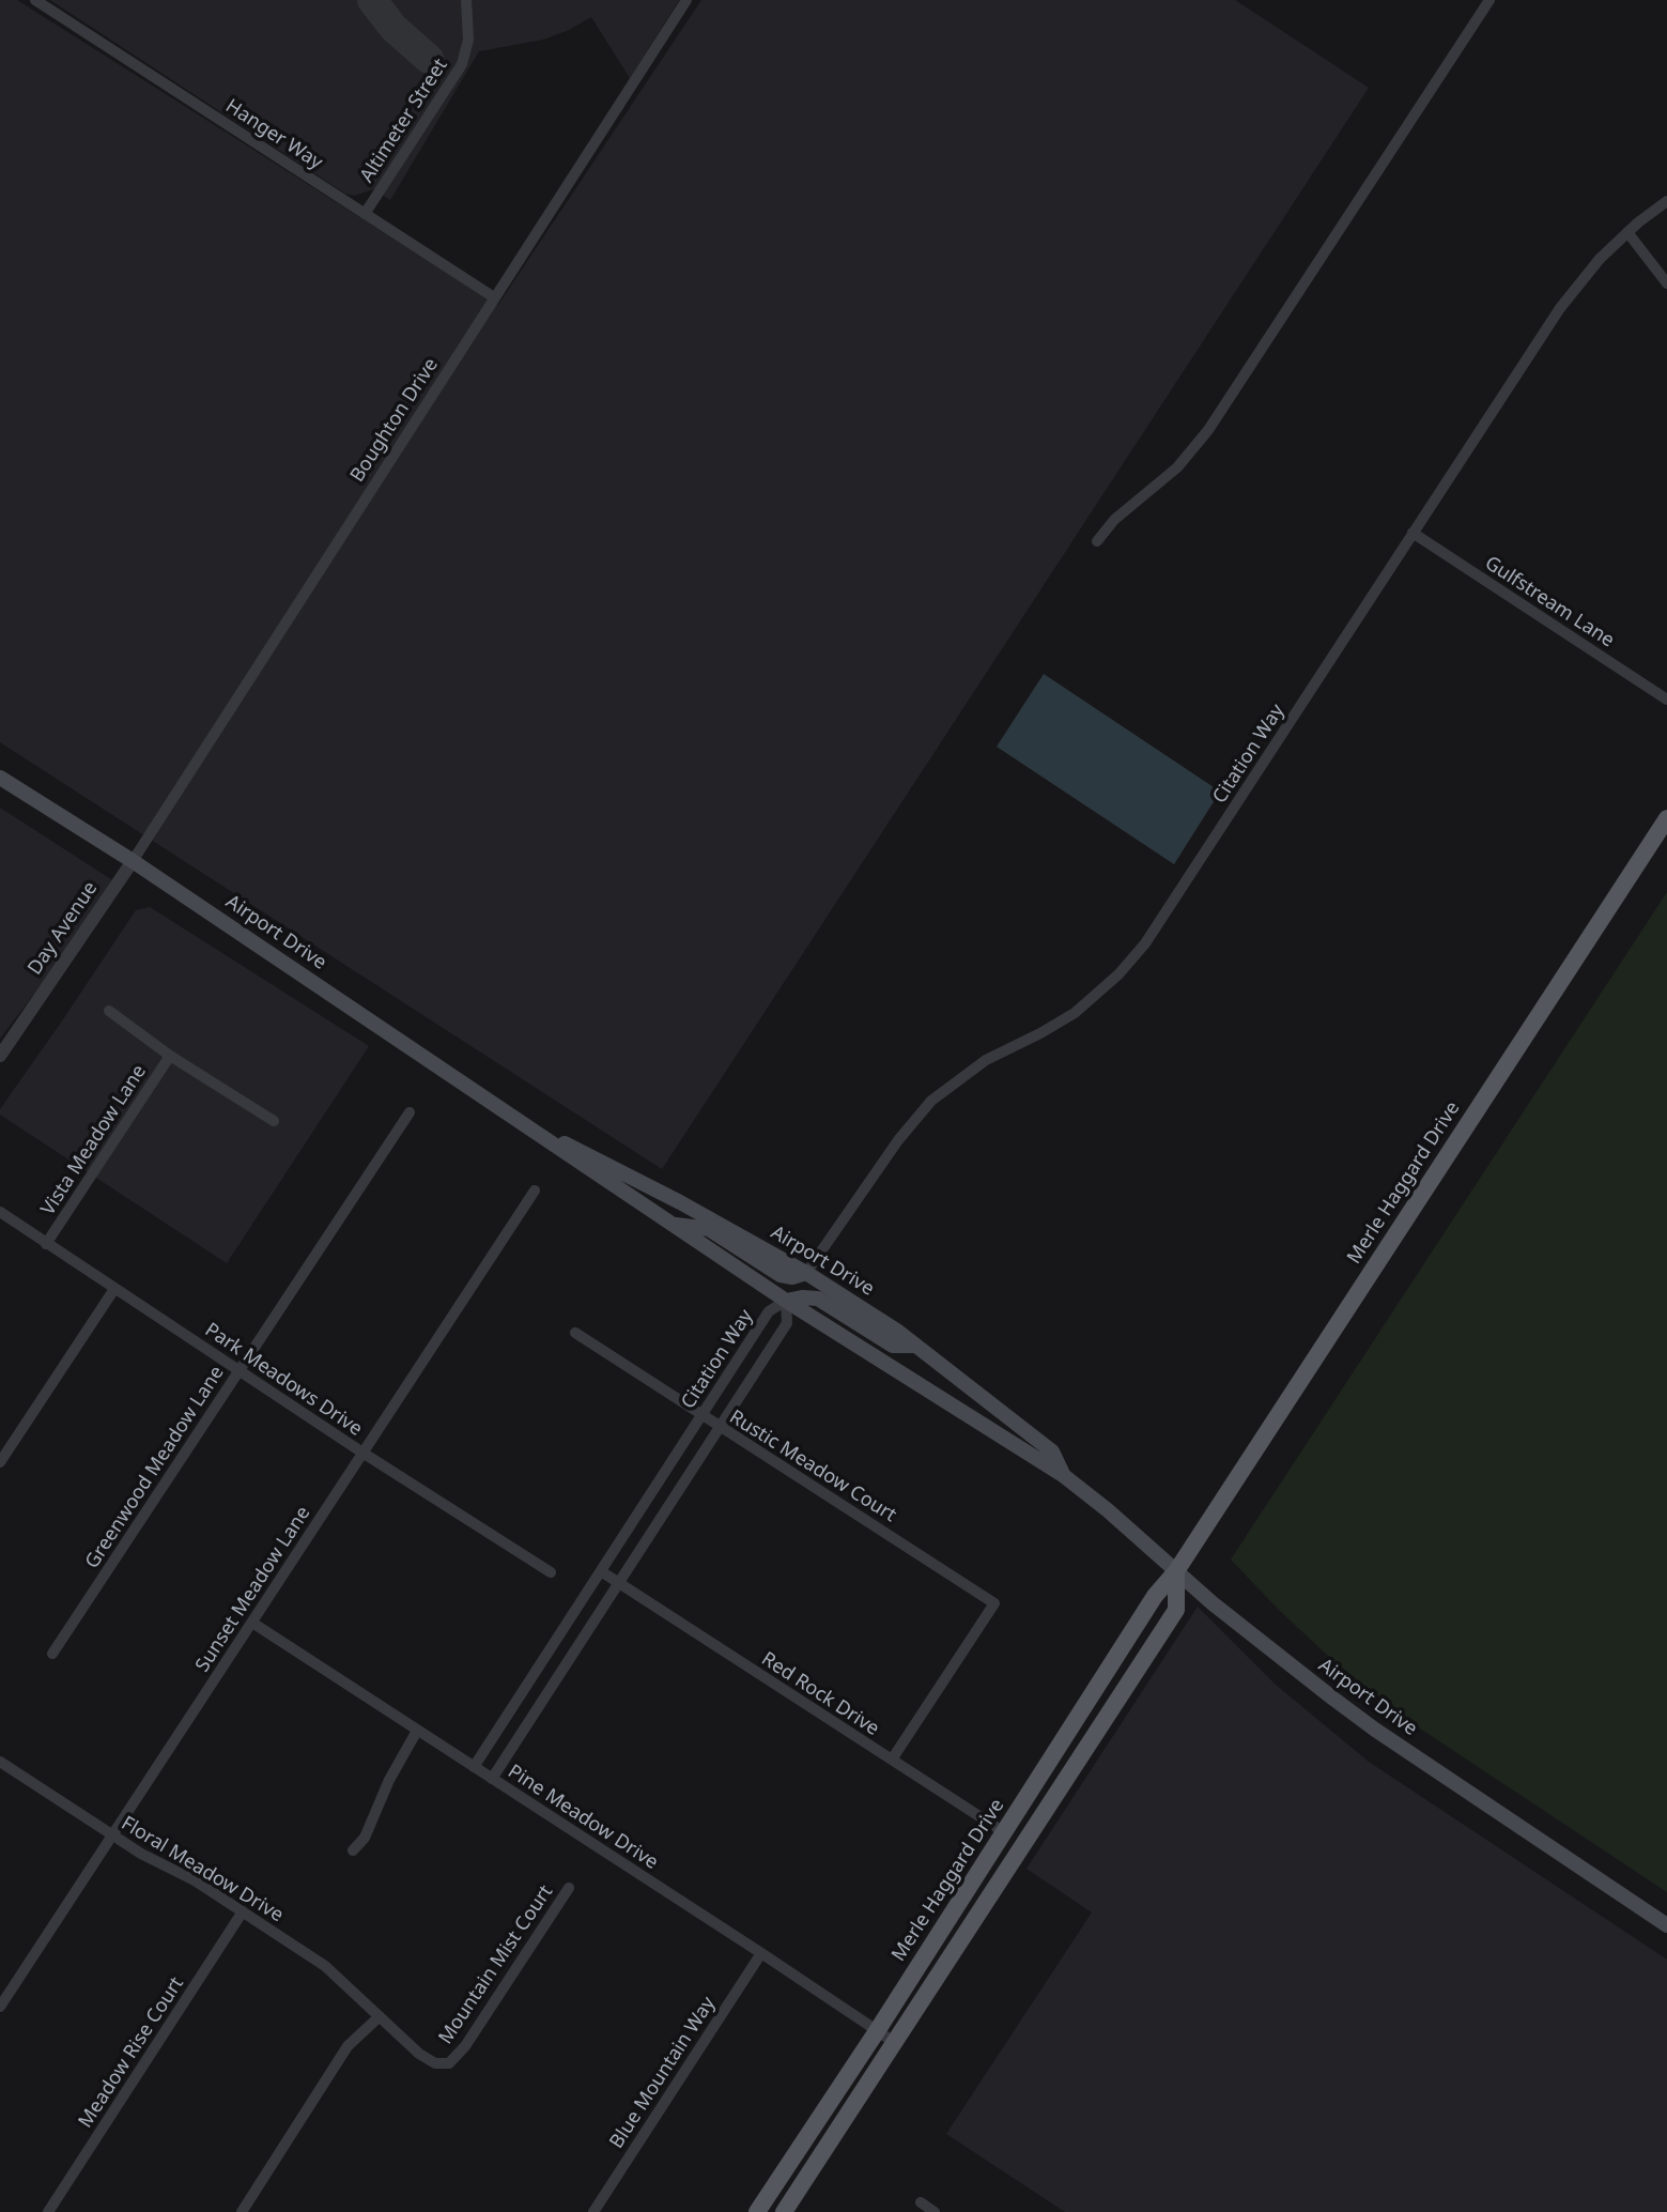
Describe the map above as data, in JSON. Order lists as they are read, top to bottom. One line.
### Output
{"streets":{"main road":["Airport Drive","Merle Haggard Drive"],"street":["Altimeter Street","Hanger Way","Boughton Drive","Gulfstream Lane","Citation Way","Day Avenue","Vista Meadow Lane","Park Meadows Drive","Rustic Meadow Court","Greenwood Meadow Lane","Sunset Meadow Lane","Red Rock Drive","Pine Meadow Drive","Floral Meadow Drive","Mountain Mist Court","Meadow Rise Court","Blue Mountain Way"]},"crossings":[["Altimeter Street","Hanger Way"],["Hanger Way","Boughton Drive"],["Boughton Drive","Day Avenue"],["Boughton Drive","Airport Drive"],["Gulfstream Lane","Citation Way"],["Citation Way","Airport Drive"],["Citation Way","Rustic Meadow Court"],["Citation Way","Red Rock Drive"],["Citation Way","Pine Meadow Drive"],["Day Avenue","Airport Drive"],["Airport Drive","Merle Haggard Drive"],["Vista Meadow Lane","Park Meadows Drive"],["Merle Haggard Drive","Red Rock Drive"],["Merle Haggard Drive","Pine Meadow Drive"],["Park Meadows Drive","Greenwood Meadow Lane"],["Park Meadows Drive","Sunset Meadow Lane"],["Rustic Meadow Court","Red Rock Drive"],["Sunset Meadow Lane","Pine Meadow Drive"],["Sunset Meadow Lane","Floral Meadow Drive"],["Pine Meadow Drive","Blue Mountain Way"],["Floral Meadow Drive","Mountain Mist Court"],["Floral Meadow Drive","Meadow Rise Court"]]}
